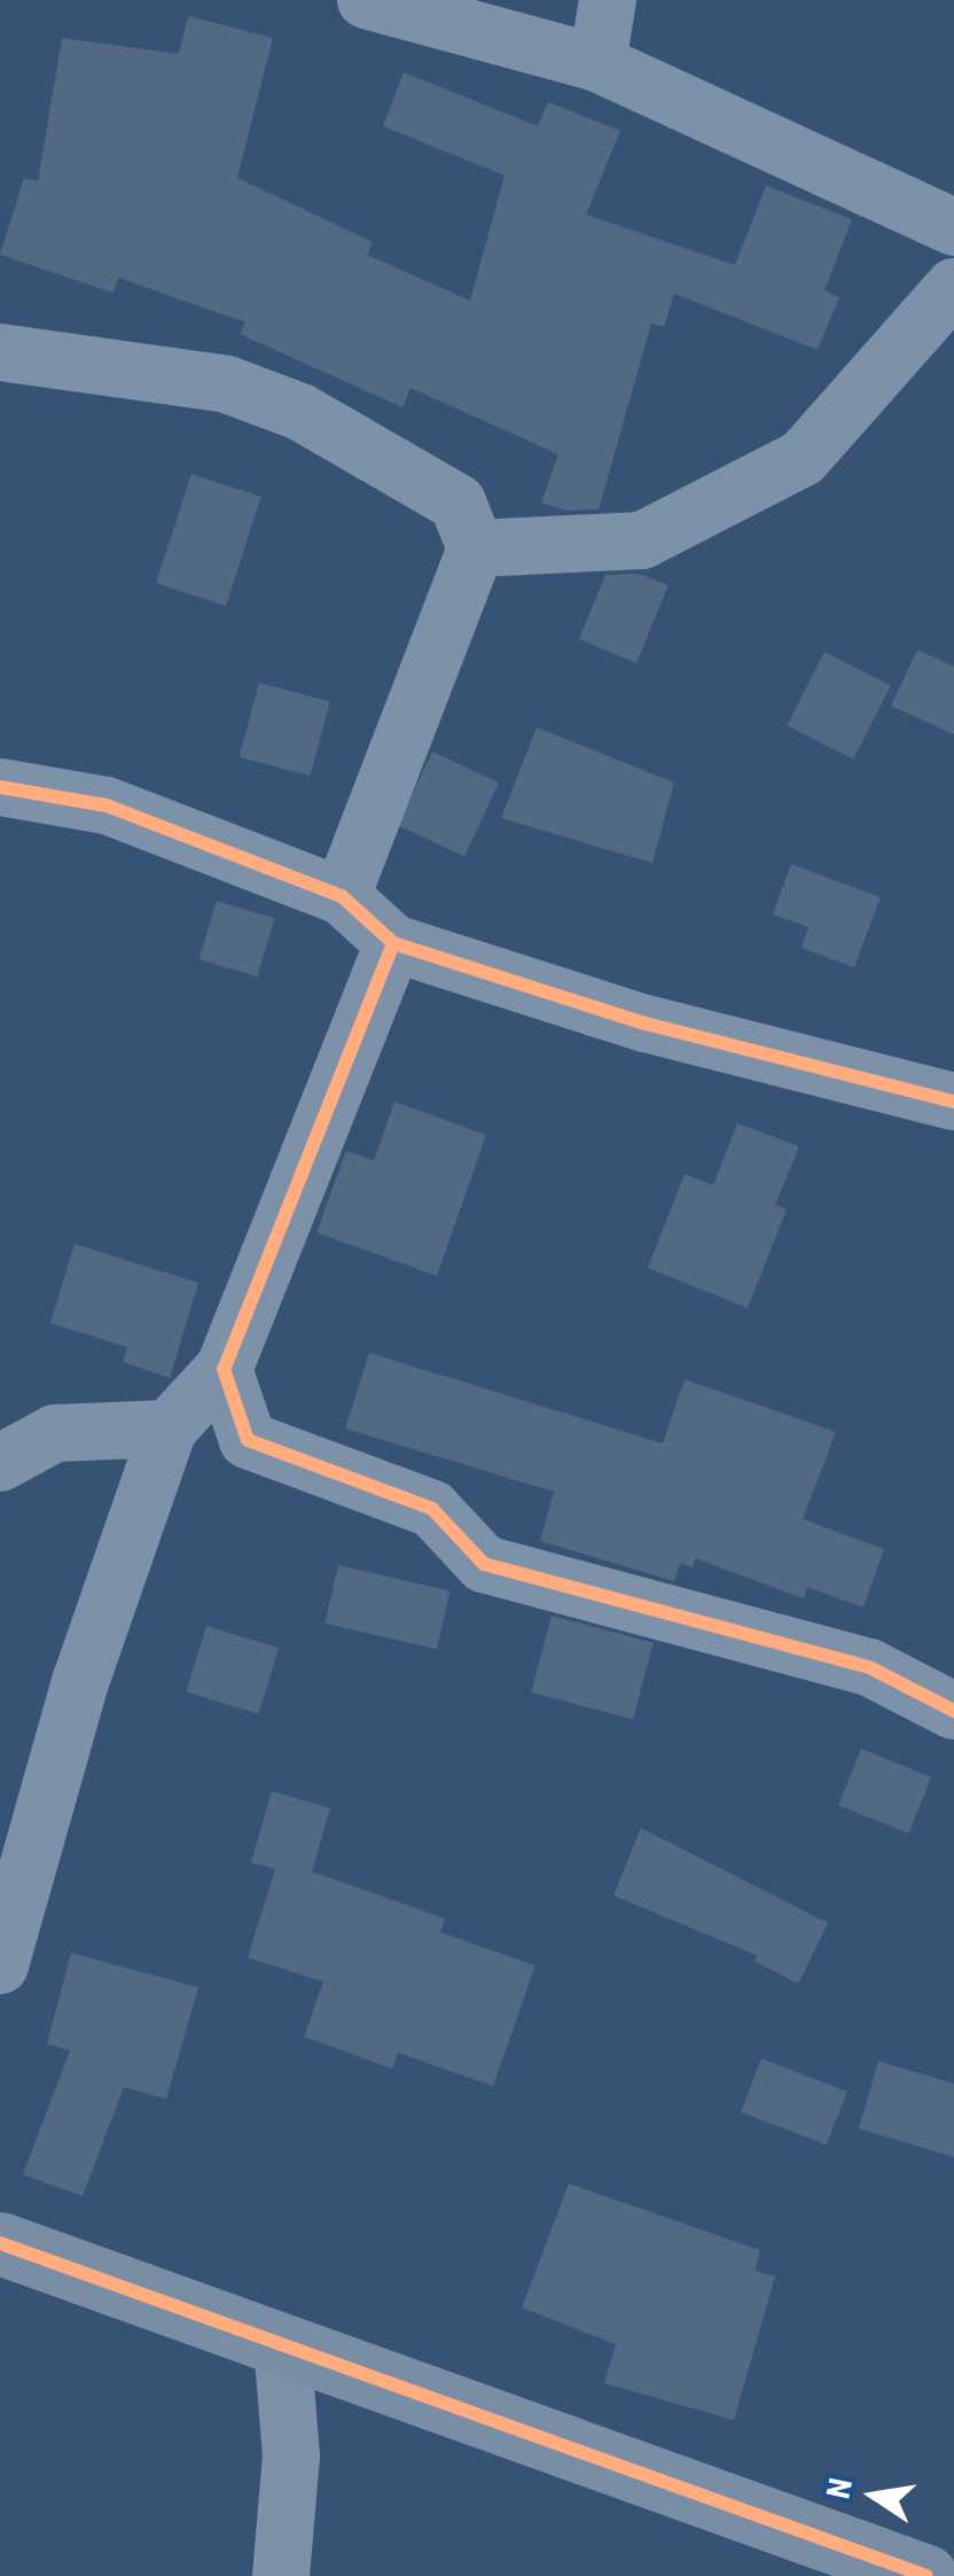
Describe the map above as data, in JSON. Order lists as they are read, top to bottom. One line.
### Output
{"north":"left"}
